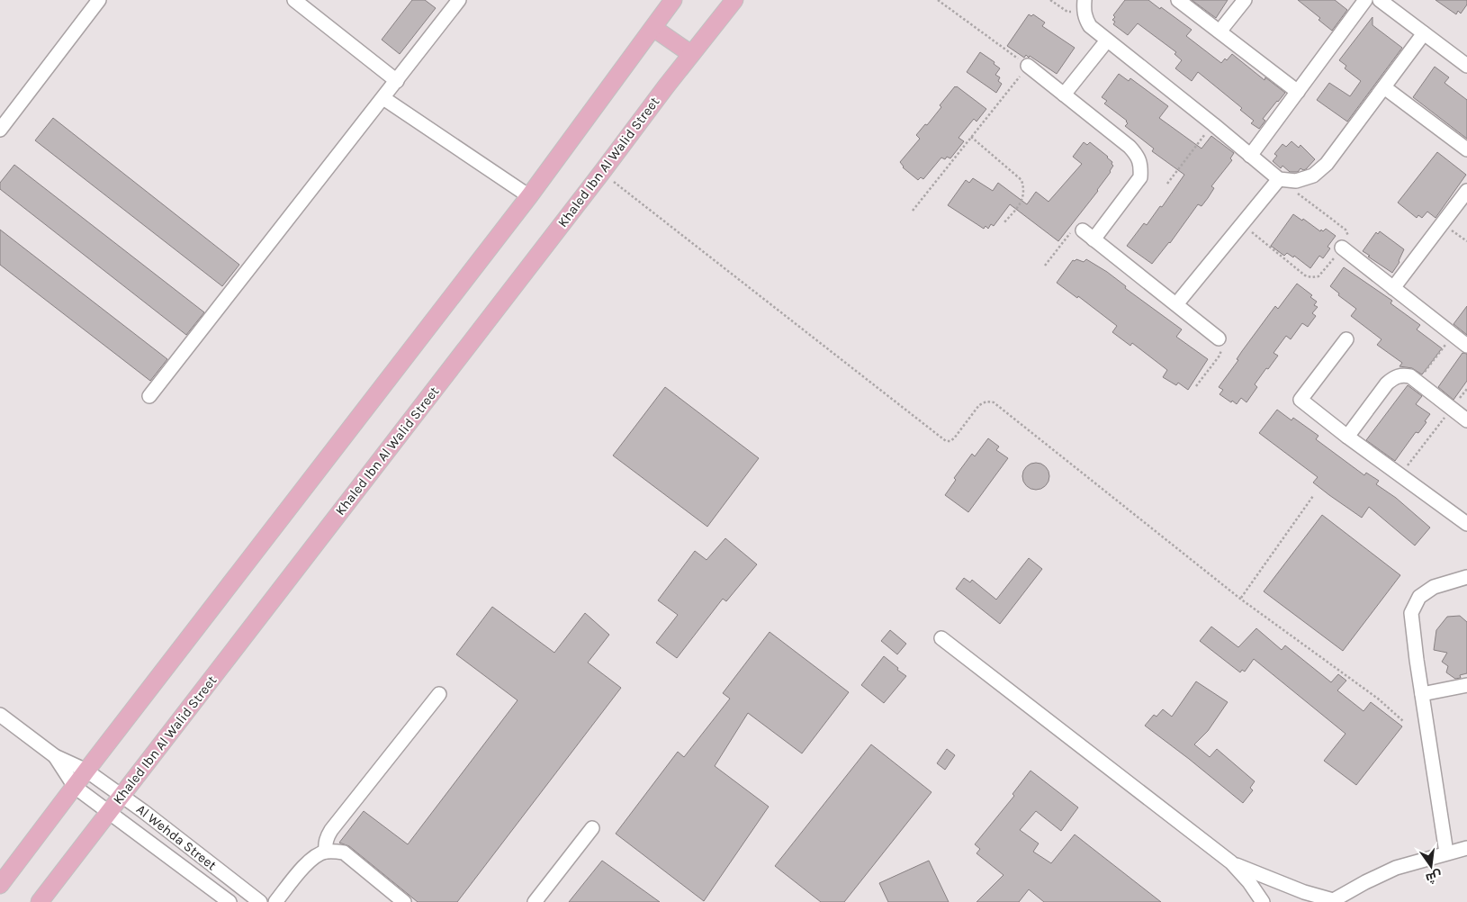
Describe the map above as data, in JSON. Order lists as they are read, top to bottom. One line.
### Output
{"streets":{"main road":["Khaled Ibn Al Walid Street"],"street":["Al Wehda Street"]},"crossings":[["Khaled Ibn Al Walid Street","Al Wehda Street"]],"north":"bottom"}
